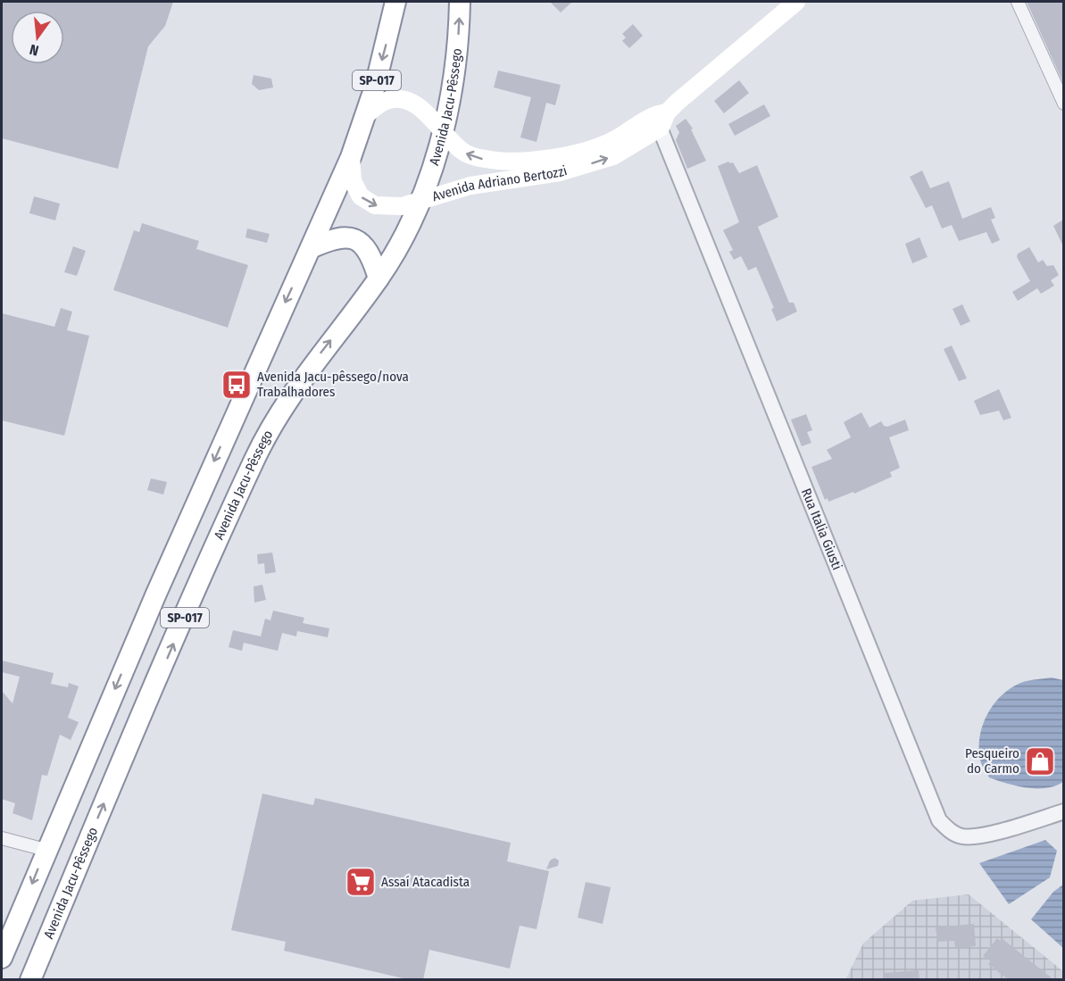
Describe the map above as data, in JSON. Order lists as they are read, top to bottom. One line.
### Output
{"streets":{"highway":["SP-017","Avenida Jacu-Pêssego"],"main road":["Avenida Adriano Bertozzi"],"street":["Rua Italia Giusti"]},"crossings":[["SP-017","Avenida Jacu-Pêssego"],["SP-017","Avenida Adriano Bertozzi"],["Avenida Jacu-Pêssego","Avenida Adriano Bertozzi"],["Avenida Adriano Bertozzi","Rua Italia Giusti"]],"places":{"bus stop":["Avenida Jacu-pêssego/nova Trabalhadores"],"shop":["Pesqueiro do Carmo"],"supermarket":["Assaí Atacadista"]},"north":"bottom"}
